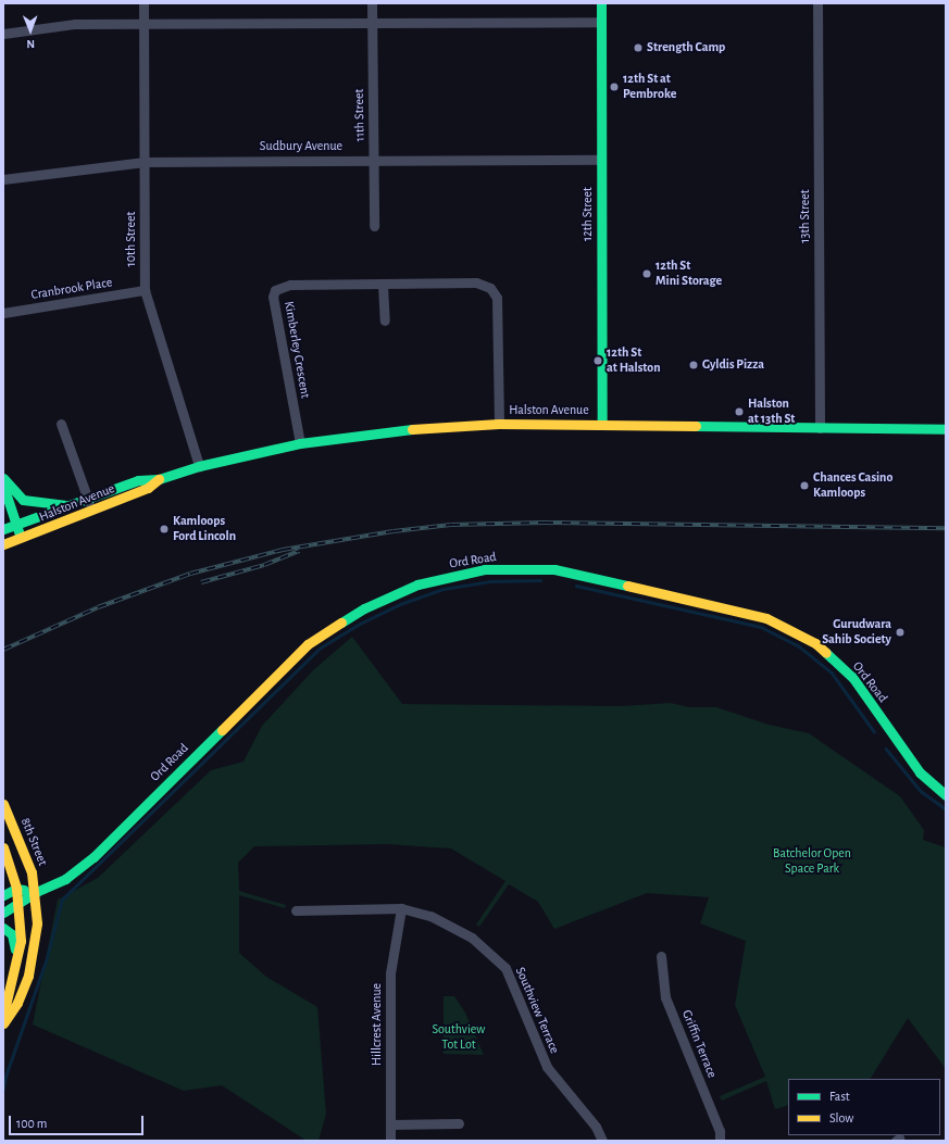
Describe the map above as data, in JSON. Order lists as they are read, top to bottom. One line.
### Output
{"streets":{"street":["11th Street","Sudbury Avenue","12th Street","13th Street","10th Street","Cranbrook Place","Kimberley Crescent","Halston Avenue","Ord Road","8th Street","Southview Terrace","Hillcrest Avenue","Griffin Terrace"]},"crossings":[["11th Street","Sudbury Avenue"],["Sudbury Avenue","12th Street"],["Sudbury Avenue","10th Street"],["12th Street","Halston Avenue"],["13th Street","Halston Avenue"],["10th Street","Cranbrook Place"],["10th Street","Halston Avenue"],["Kimberley Crescent","Halston Avenue"],["Ord Road","8th Street"],["Southview Terrace","Hillcrest Avenue"]],"parks":["Batchelor Open Space Park","Southview Tot Lot"],"places":["Strength Camp","12th St at Pembroke","12th St Mini Storage","12th St at Halston","Gyldis Pizza","Halston at 13th St","Chances Casino Kamloops","Kamloops Ford Lincoln","Gurudwara Sahib Society"],"legend":["Fast","Slow"],"scale_bar":"100 m","north":"bottom"}
